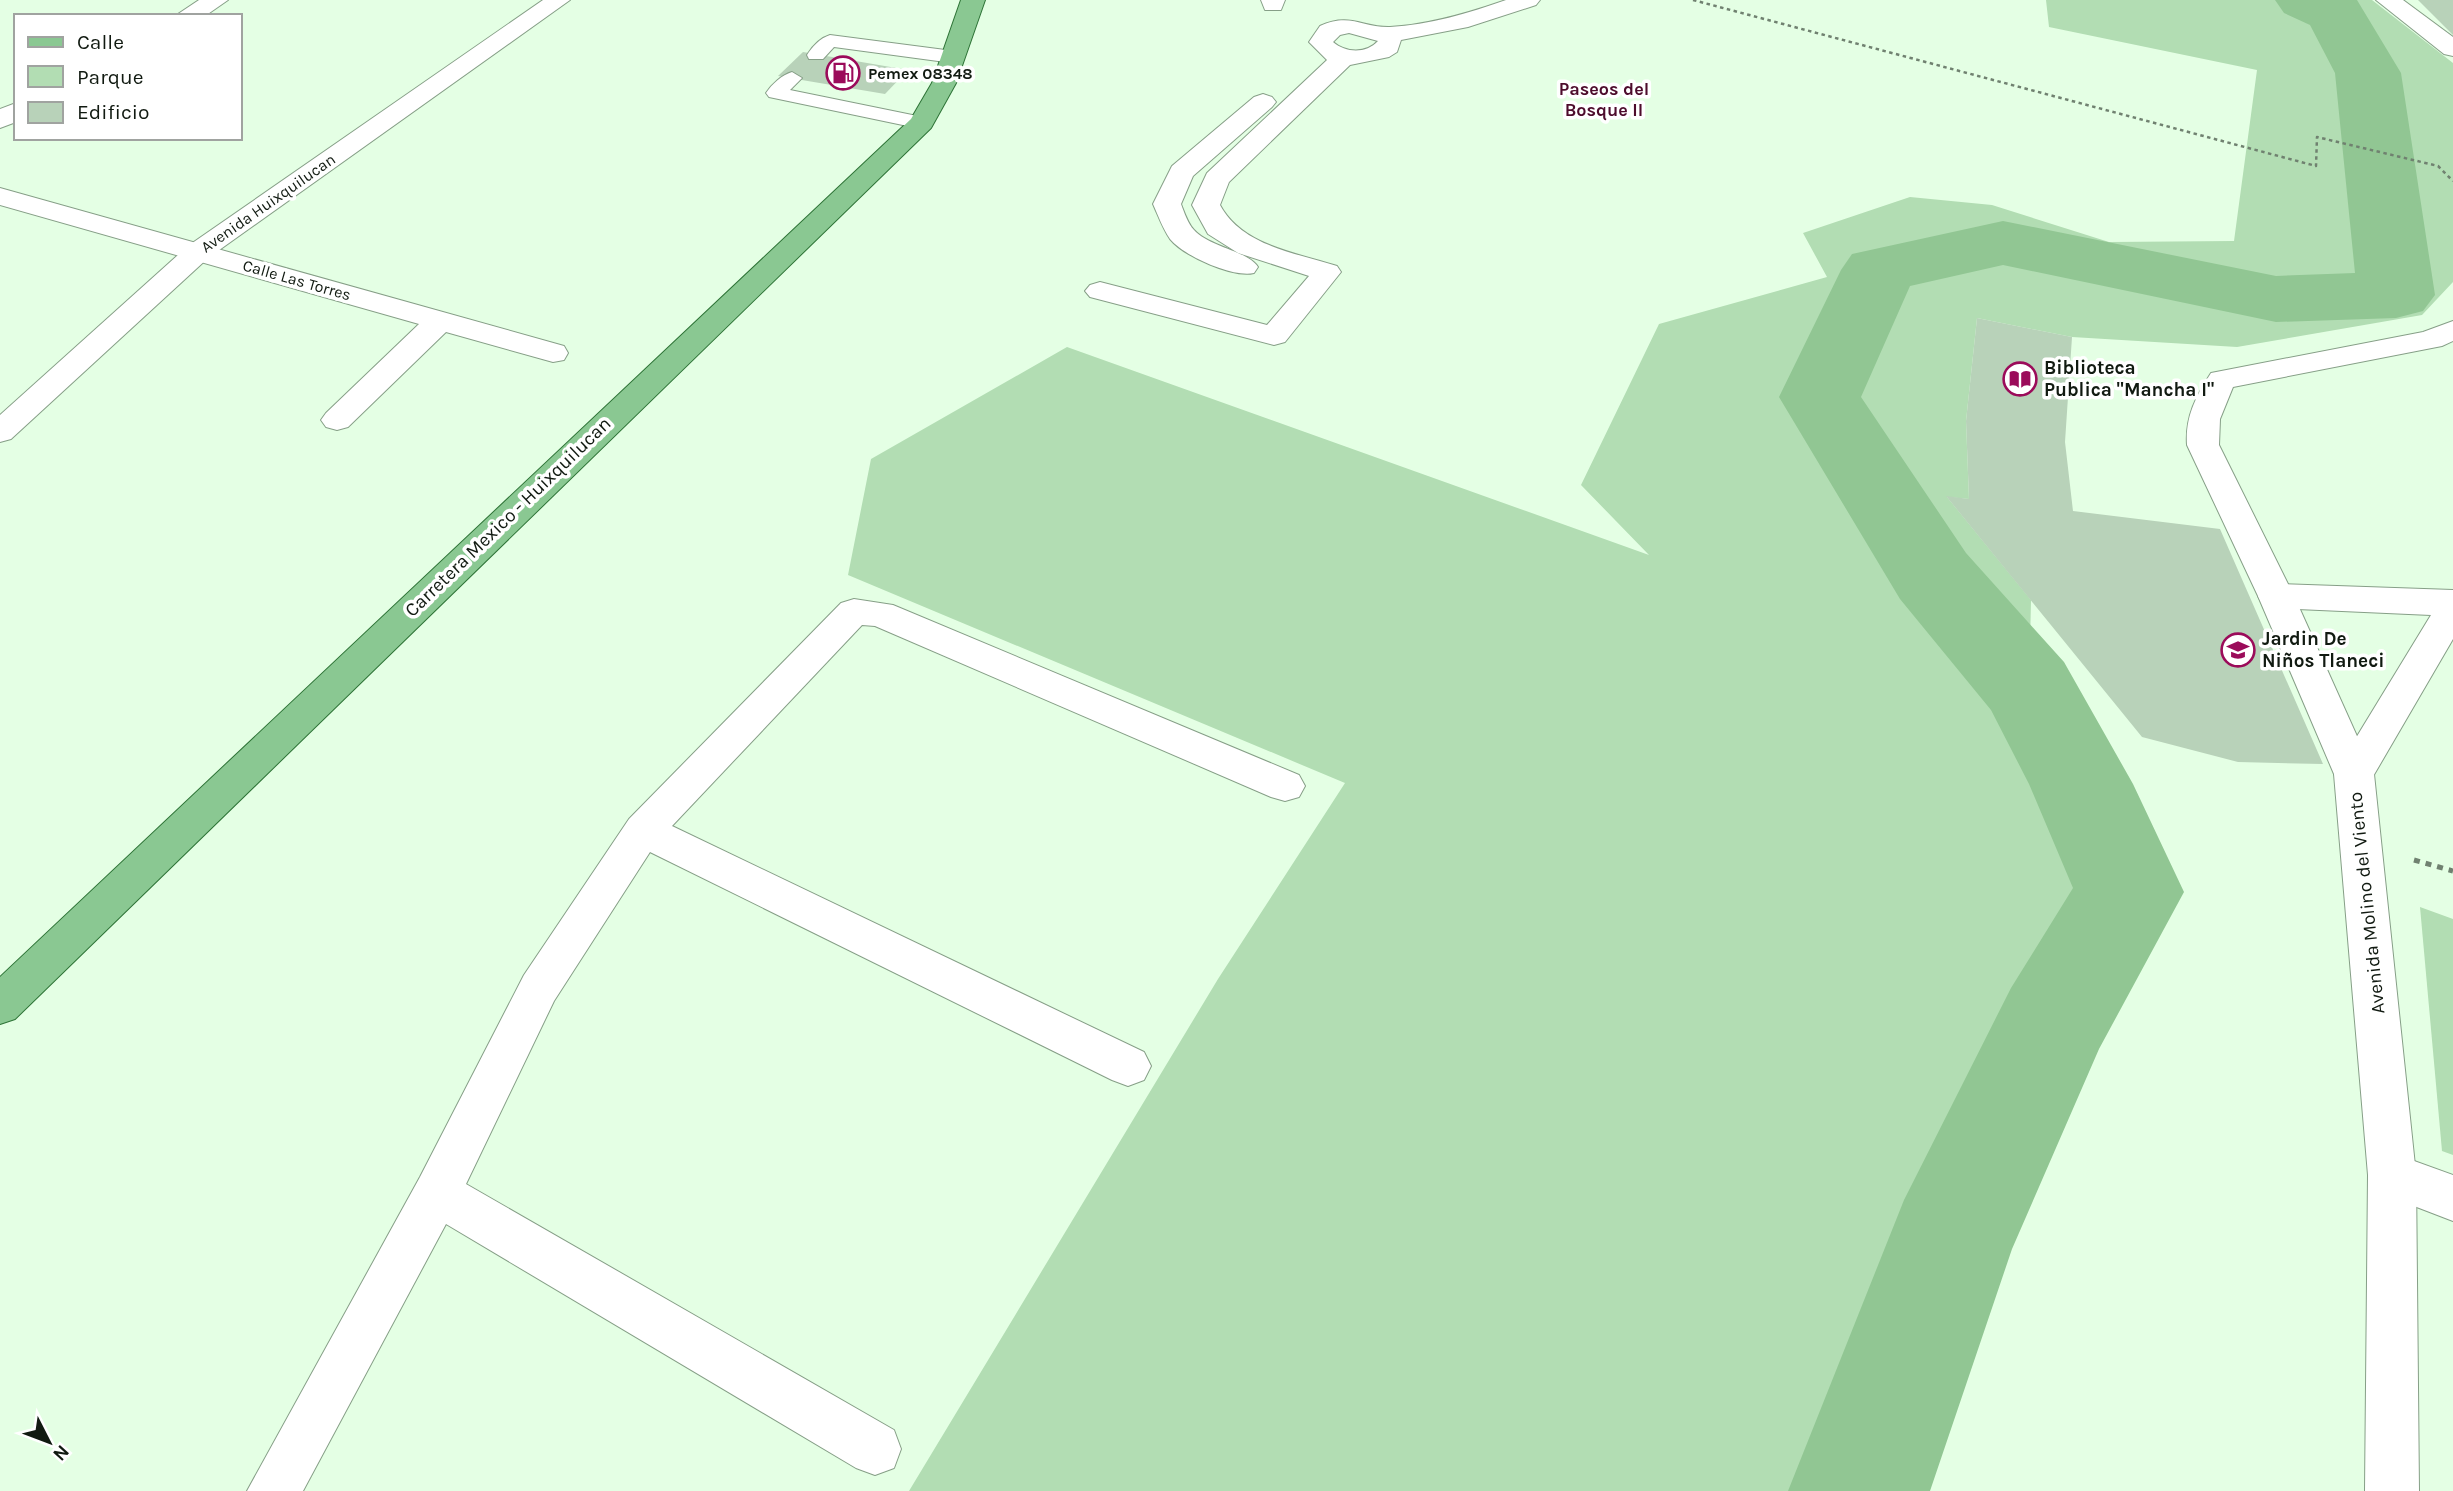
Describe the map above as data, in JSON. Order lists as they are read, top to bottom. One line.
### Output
{"streets":{"main road":["Carretera Mexico - Huixquilucan"],"street":["Avenida Huixquilucan","Calle Las Torres","Avenida Molino del Viento"]},"crossings":[["Avenida Huixquilucan","Calle Las Torres"]],"districts":["Paseos del Bosque II"],"places":{"fuel station":["Pemex 08348"],"library":["Biblioteca Publica \"Mancha I\""],"school or university":["Jardin De Niños Tlaneci"]},"legend":["Calle","Parque","Edificio"],"north":"bottom right"}
